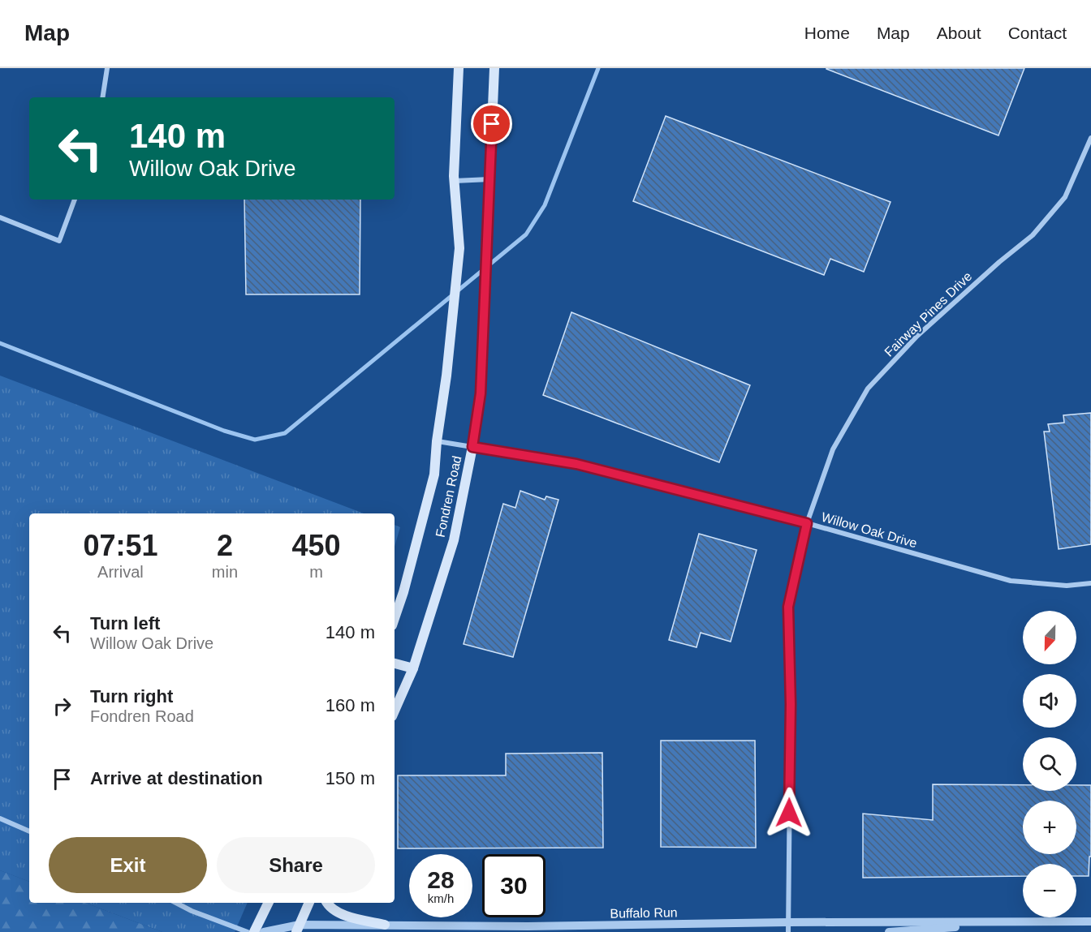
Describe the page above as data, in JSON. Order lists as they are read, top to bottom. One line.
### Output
{"streets":{"main road":["Fondren Road"],"street":["Fairway Pines Drive","Willow Oak Drive","Buffalo Run"]},"crossings":[["Fairway Pines Drive","Willow Oak Drive"],["Fairway Pines Drive","Buffalo Run"],["Fondren Road","Willow Oak Drive"]],"north":"bottom","page":{"header":"Map","nav":["Home","Map","About","Contact"],"turn":["140 m","Willow Oak Drive"],"eta":["07:51","Arrival","2","min","450","m"],"list":[{"name":"Turn left","note":"Willow Oak Drive","value":"140 m"},{"name":"Turn right","note":"Fondren Road","value":"160 m"},{"name":"Arrive at destination","value":"150 m"}],"map_buttons":["+","−"],"buttons":["Exit","Share"],"speed":"28 km/h","limit":"30"}}
